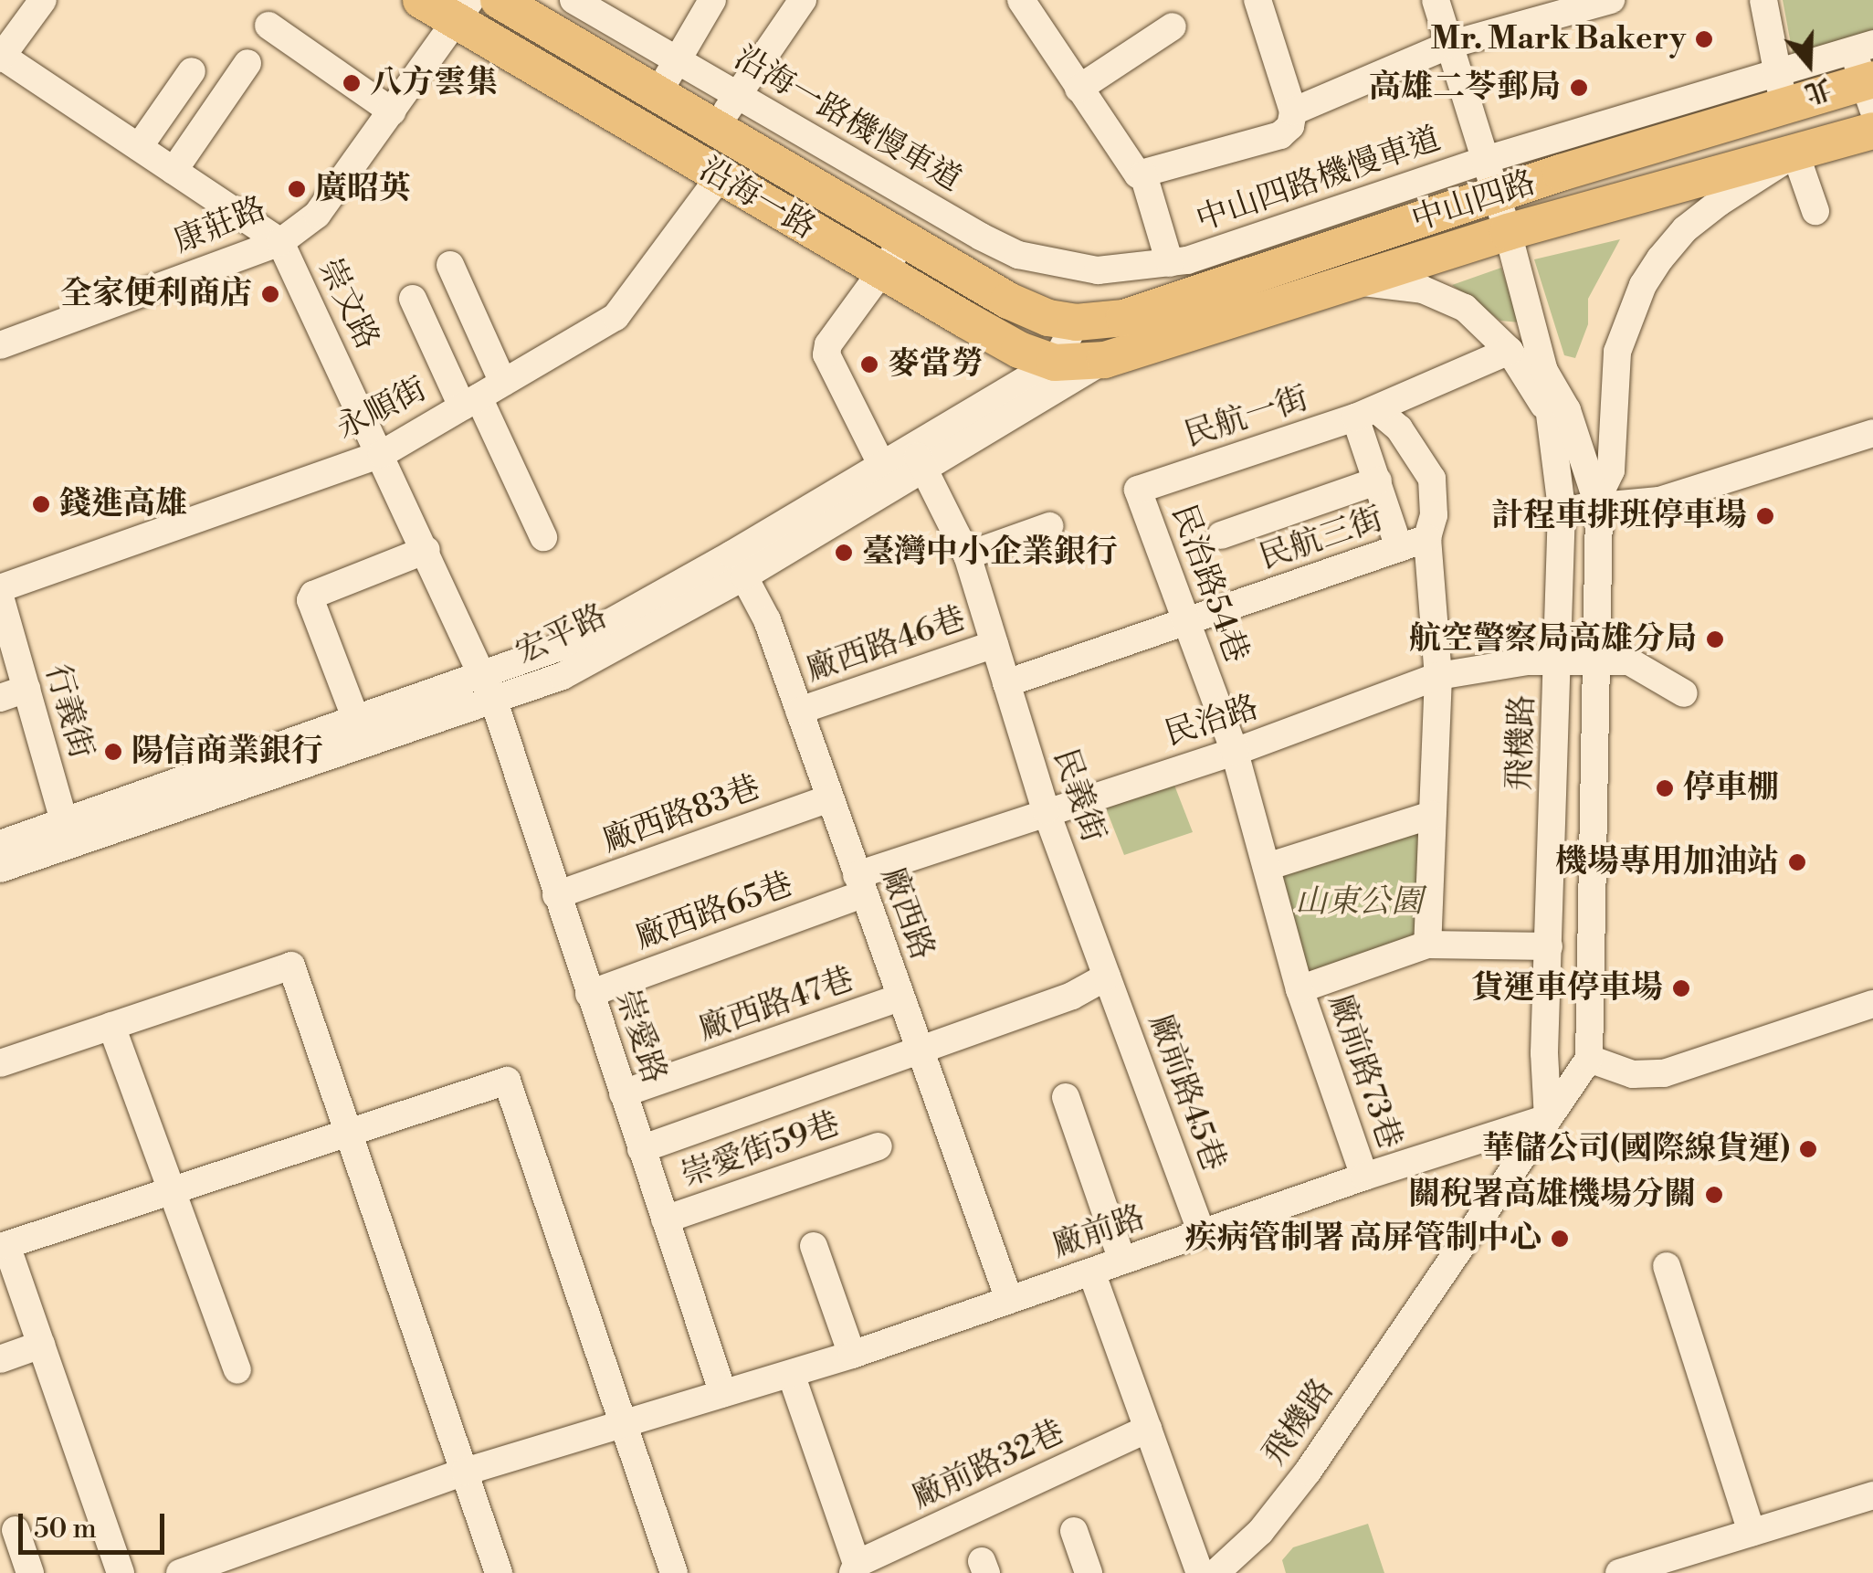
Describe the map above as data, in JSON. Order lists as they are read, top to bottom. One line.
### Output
{"streets":{"main road":["沿海一路","中山四路"],"street":["沿海一路機慢車道","中山四路機慢車道","康莊路","崇文路","永順街","民航一街","民航三街","民治路54巷","宏平路","廠西路46巷","行義街","民治路","飛機路","民義街","廠西路83巷","廠西路65巷","廠西路","廠西路47巷","崇愛路","廠前路73巷","廠前路45巷","崇愛街59巷","廠前路","廠前路32巷"]},"crossings":[["沿海一路機慢車道","中山四路機慢車道"],["中山四路機慢車道","中山四路"],["中山四路機慢車道","飛機路"],["沿海一路","中山四路"],["沿海一路","康莊路"],["沿海一路","永順街"],["沿海一路","宏平路"],["中山四路","宏平路"],["中山四路","飛機路"],["康莊路","崇文路"],["崇文路","永順街"],["崇文路","宏平路"],["崇文路","崇愛路"],["民航一街","民治路54巷"],["民航三街","民治路54巷"],["民航三街","民義街"],["民治路54巷","民治路"],["民治路54巷","廠前路73巷"],["宏平路","行義街"],["宏平路","民義街"],["宏平路","廠西路"],["宏平路","崇愛路"],["廠西路46巷","民義街"],["廠西路46巷","廠西路"],["民治路","飛機路"],["民治路","民義街"],["民治路","廠西路65巷"],["民治路","廠西路"],["飛機路","廠前路"],["民義街","廠前路45巷"],["廠西路83巷","廠西路"],["廠西路83巷","崇愛路"],["廠西路65巷","廠西路"],["廠西路65巷","崇愛路"],["廠西路","廠西路47巷"],["廠西路","廠前路"],["廠西路47巷","崇愛路"],["崇愛路","崇愛街59巷"],["崇愛路","廠前路"],["廠前路73巷","廠前路"],["廠前路45巷","廠前路"]],"parks":["山東公園"],"places":["Mr. Mark Bakery","八方雲集","高雄二苓郵局","廣昭英","全家便利商店","麥當勞","錢進高雄","計程車排班停車場","臺灣中小企業銀行","航空警察局高雄分局","陽信商業銀行","停車棚","機場專用加油站","貨運車停車場","華儲公司(國際線貨運)","關稅署高雄機場分關","疾病管制署 高屏管制中心"],"scale_bar":"50 m","north":"bottom"}
